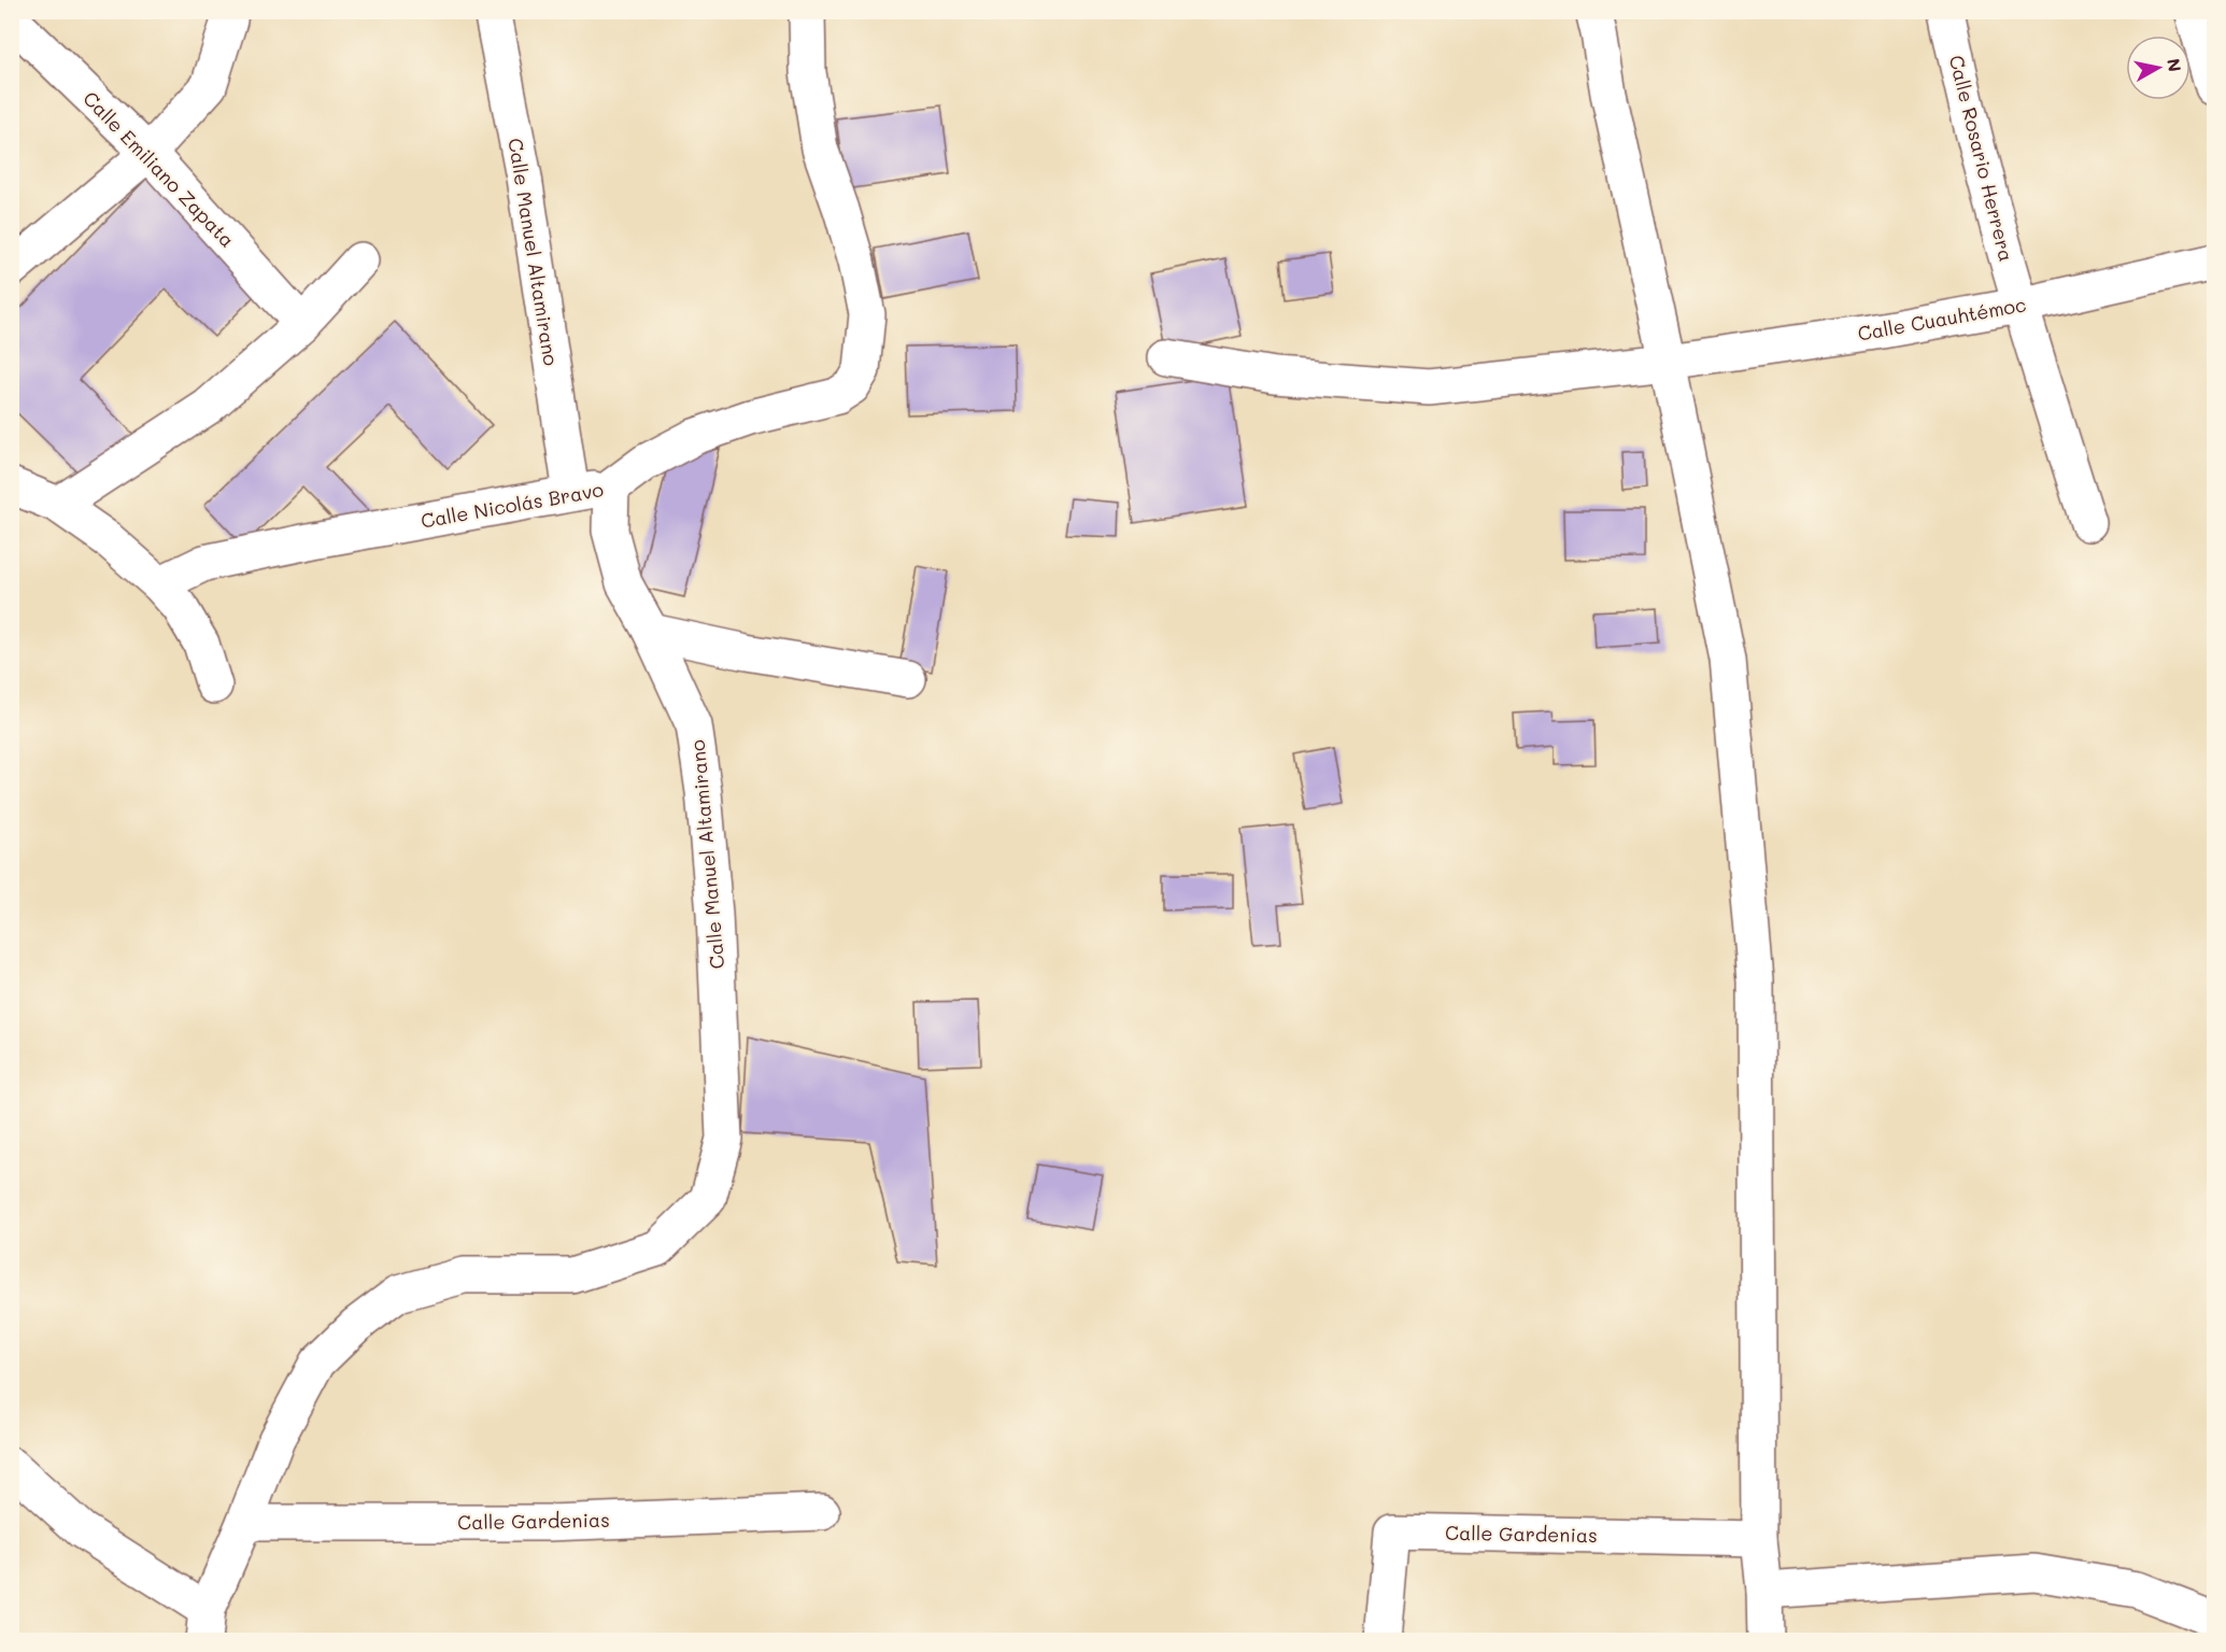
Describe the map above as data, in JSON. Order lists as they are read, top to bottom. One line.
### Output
{"streets":{"street":["Calle Rosario Herrera","Calle Emiliano Zapata","Calle Manuel Altamirano","Calle Cuauhtémoc","Calle Nicolás Bravo","Calle Gardenias"]},"crossings":[["Calle Rosario Herrera","Calle Cuauhtémoc"],["Calle Manuel Altamirano","Calle Nicolás Bravo"],["Calle Manuel Altamirano","Calle Gardenias"]],"north":"right"}
